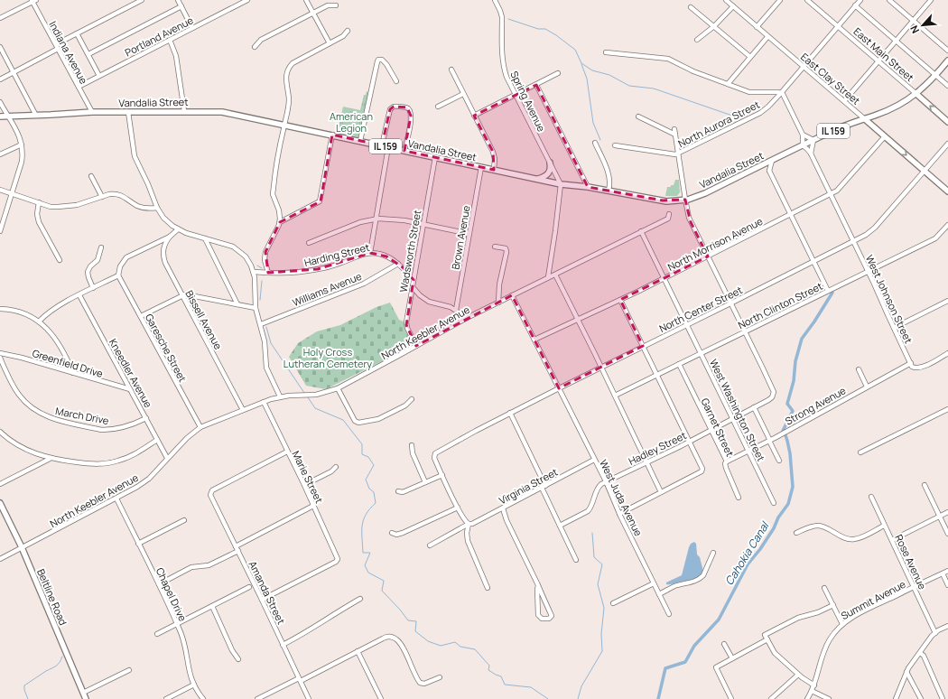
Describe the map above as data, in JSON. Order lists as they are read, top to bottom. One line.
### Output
{"streets":{"main road":["East Main Street","East Clay Street","Vandalia Street","IL 159","Beltline Road"],"street":["Portland Avenue","Indiana Avenue","Spring Avenue","North Aurora Street","Brown Avenue","North Morrison Avenue","Wadsworth Street","Harding Street","Williams Avenue","West Johnson Street","North Clinton Street","North Center Street","Bissell Avenue","North Keebler Avenue","Garesche Street","Greenfield Drive","Kneedler Avenue","Strong Avenue","West Washington Street","March Drive","Garnet Street","Hadley Street","Marie Street","Virginia Street","West Juda Avenue","Rose Avenue","Amanda Street","Chapel Drive","Summit Avenue"]},"crossings":[["Portland Avenue","Indiana Avenue"],["Indiana Avenue","Vandalia Street"],["East Main Street","North Aurora Street"],["East Main Street","IL 159"],["East Clay Street","Vandalia Street"],["East Clay Street","North Aurora Street"],["East Clay Street","IL 159"],["East Clay Street","North Morrison Avenue"],["East Clay Street","North Center Street"],["Spring Avenue","Vandalia Street"],["Vandalia Street","IL 159"],["Vandalia Street","Brown Avenue"],["Vandalia Street","Wadsworth Street"],["Vandalia Street","West Johnson Street"],["North Morrison Avenue","West Johnson Street"],["North Morrison Avenue","West Washington Street"],["North Morrison Avenue","West Juda Avenue"],["Wadsworth Street","Harding Street"],["Wadsworth Street","North Keebler Avenue"],["Harding Street","Williams Avenue"],["West Johnson Street","North Clinton Street"],["West Johnson Street","North Center Street"],["West Johnson Street","Strong Avenue"],["North Clinton Street","West Washington Street"],["North Clinton Street","Garnet Street"],["North Clinton Street","Hadley Street"],["North Center Street","West Washington Street"],["North Center Street","West Juda Avenue"],["Bissell Avenue","North Keebler Avenue"],["North Keebler Avenue","Garesche Street"],["North Keebler Avenue","Kneedler Avenue"],["North Keebler Avenue","West Washington Street"],["North Keebler Avenue","Marie Street"],["North Keebler Avenue","West Juda Avenue"],["North Keebler Avenue","Chapel Drive"],["North Keebler Avenue","Beltline Road"],["Greenfield Drive","Kneedler Avenue"],["Kneedler Avenue","March Drive"],["Strong Avenue","West Washington Street"],["Strong Avenue","Garnet Street"],["West Washington Street","Hadley Street"],["Garnet Street","Hadley Street"],["Hadley Street","West Juda Avenue"],["Marie Street","Amanda Street"],["Virginia Street","West Juda Avenue"],["Rose Avenue","Summit Avenue"]],"water":["Cahokia Canal"],"parks":["American Legion","Holy Cross Lutheran Cemetery"],"north":"bottom left"}
